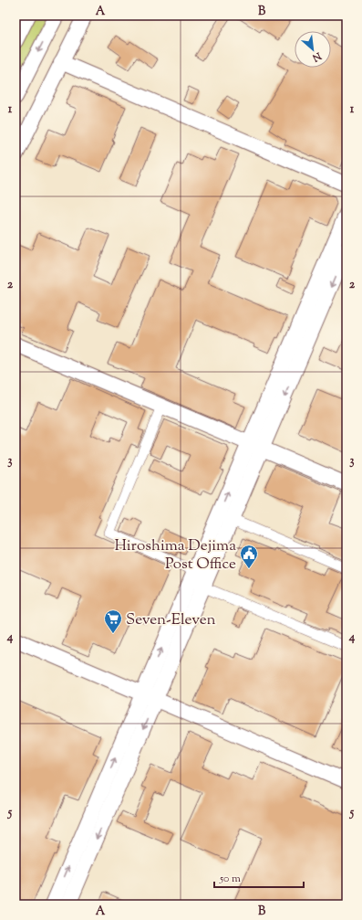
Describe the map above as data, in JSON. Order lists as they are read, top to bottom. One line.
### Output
{"places":{"public building":["Hiroshima Dejima Post Office"],"supermarket":["Seven-Eleven"]},"scale_bar":"50 m","north":"bottom right","grid":{"columns":["A","B"],"rows":["1","2","3","4","5"]}}
